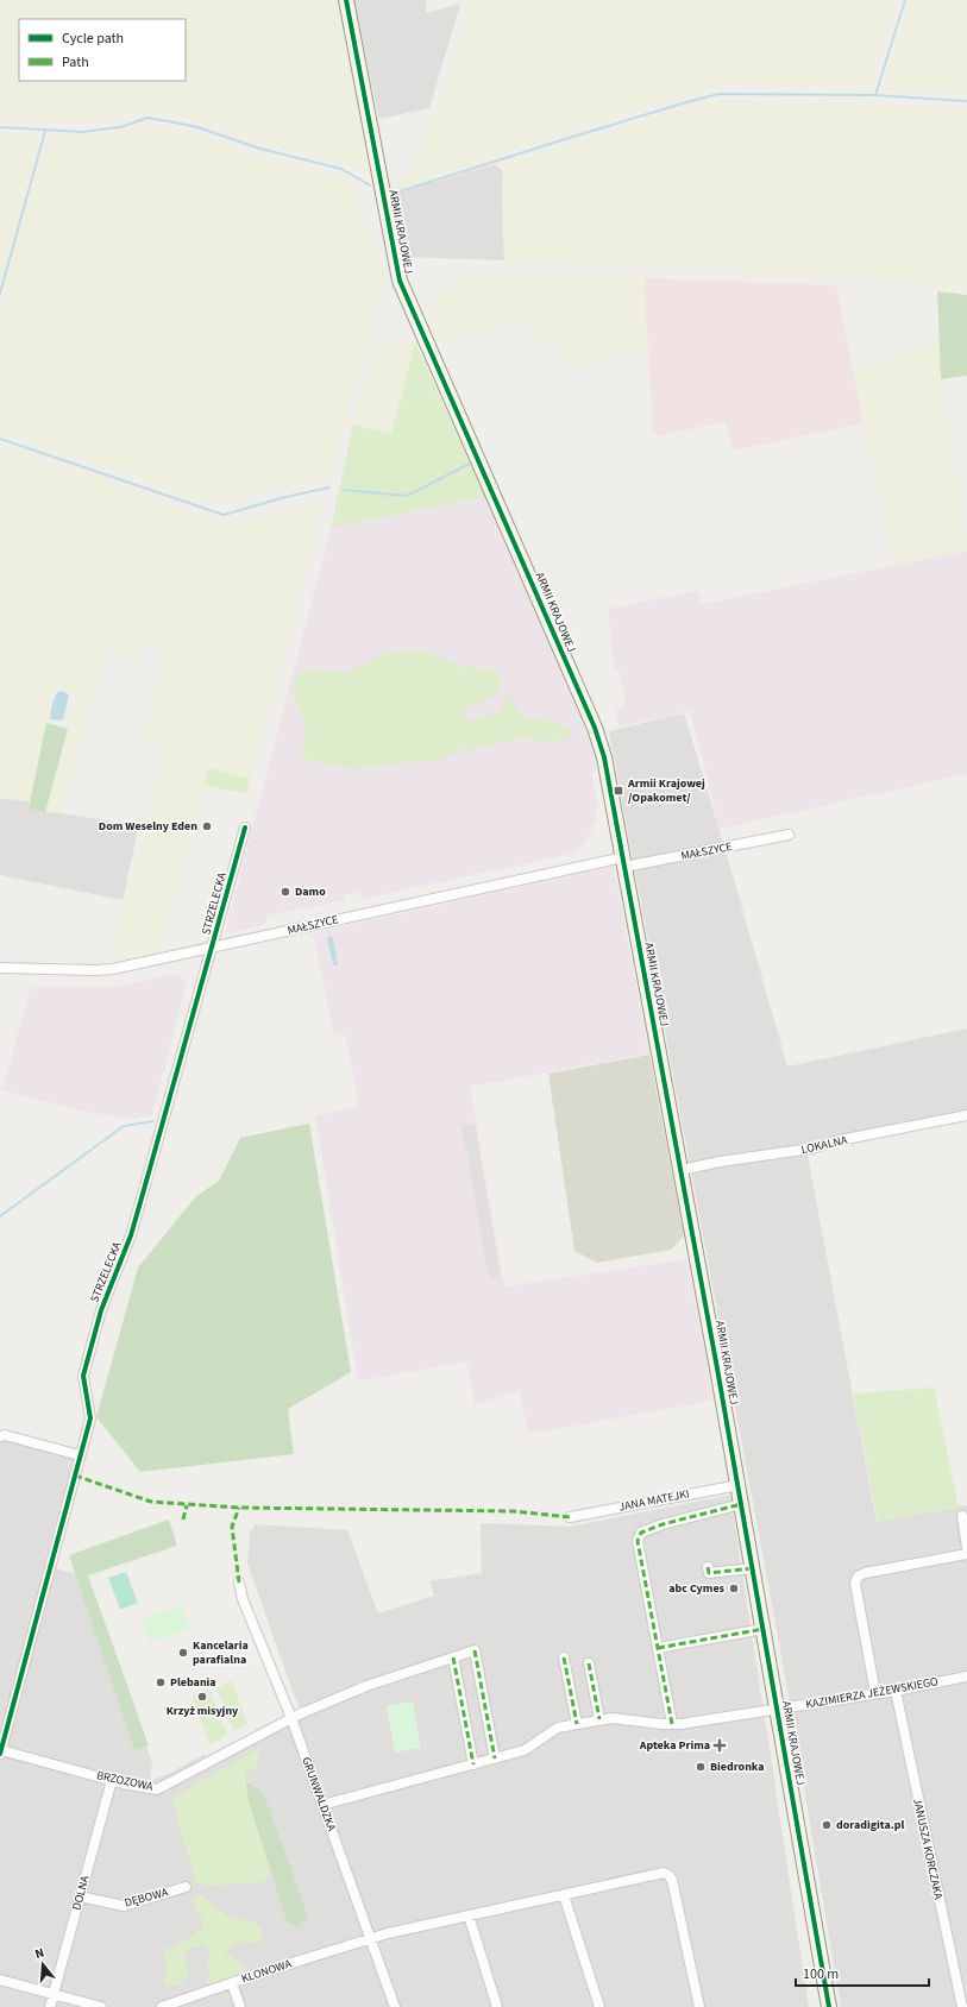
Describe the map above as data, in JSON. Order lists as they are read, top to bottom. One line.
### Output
{"streets":{"street":["ARMII KRAJOWEJ","MAŁSZYCE","STRZELECKA","LOKALNA","JANA MATEJKI","KAZIMIERZA JEŻEWSKIEGO","BRZOZOWA","GRUNWALDZKA","JANUSZA KORCZAKA","DOLNA","DĘBOWA","KLONOWA"]},"crossings":[["ARMII KRAJOWEJ","MAŁSZYCE"],["ARMII KRAJOWEJ","LOKALNA"],["ARMII KRAJOWEJ","JANA MATEJKI"],["ARMII KRAJOWEJ","KAZIMIERZA JEŻEWSKIEGO"],["MAŁSZYCE","STRZELECKA"],["STRZELECKA","BRZOZOWA"],["KAZIMIERZA JEŻEWSKIEGO","BRZOZOWA"],["KAZIMIERZA JEŻEWSKIEGO","GRUNWALDZKA"],["KAZIMIERZA JEŻEWSKIEGO","JANUSZA KORCZAKA"],["BRZOZOWA","GRUNWALDZKA"],["BRZOZOWA","DOLNA"],["GRUNWALDZKA","KLONOWA"],["DOLNA","DĘBOWA"]],"places":{"transit":["Armii Krajowej /Opakomet/"],"other":["Dom Weselny Eden","Damo","abc Cymes","Kancelaria parafialna","Plebania","Krzyż misyjny","Biedronka","doradigita.pl"],"health":["Apteka Prima"]},"legend":["Cycle path","Path"],"scale_bar":"100 m","north":"top"}
